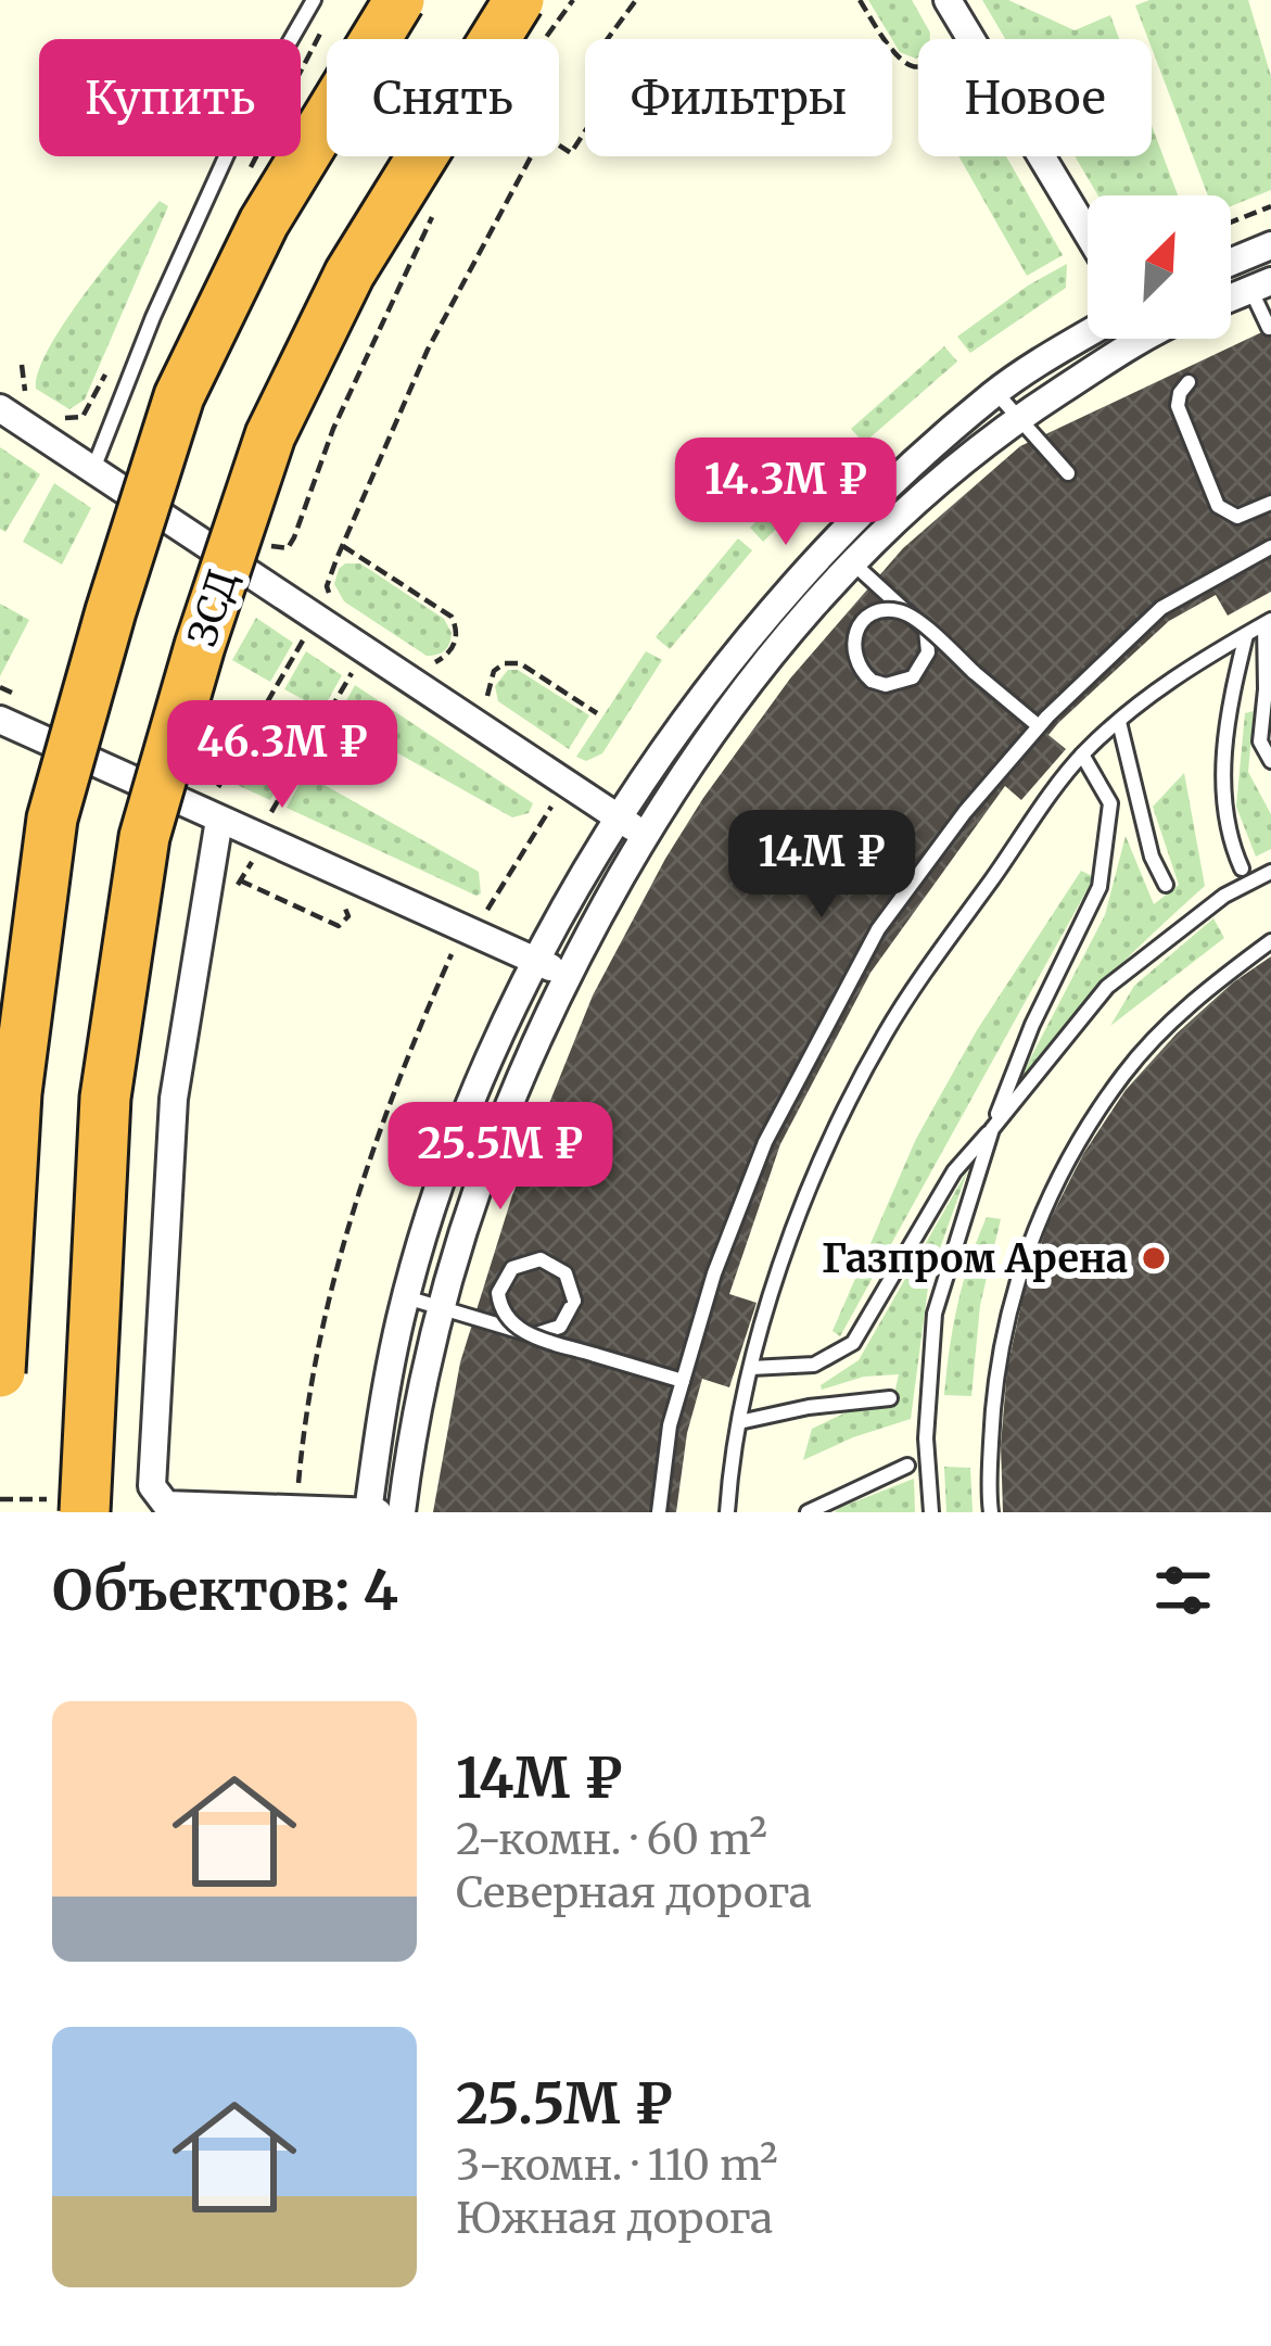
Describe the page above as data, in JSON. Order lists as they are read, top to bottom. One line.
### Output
{"streets":{"highway":["ЗСД"]},"places":["Газпром Арена"],"north":"top right","page":{"chip":["Купить","Снять","Фильтры","Новое"],"price":["14.3M ₽","46.3M ₽","14M ₽","25.5M ₽"],"heading":"Объектов: 4","list":[{"name":"14M ₽","note":"2-комн. · 60 m² · Северная дорога"},{"name":"25.5M ₽","note":"3-комн. · 110 m² · Южная дорога"}]}}
